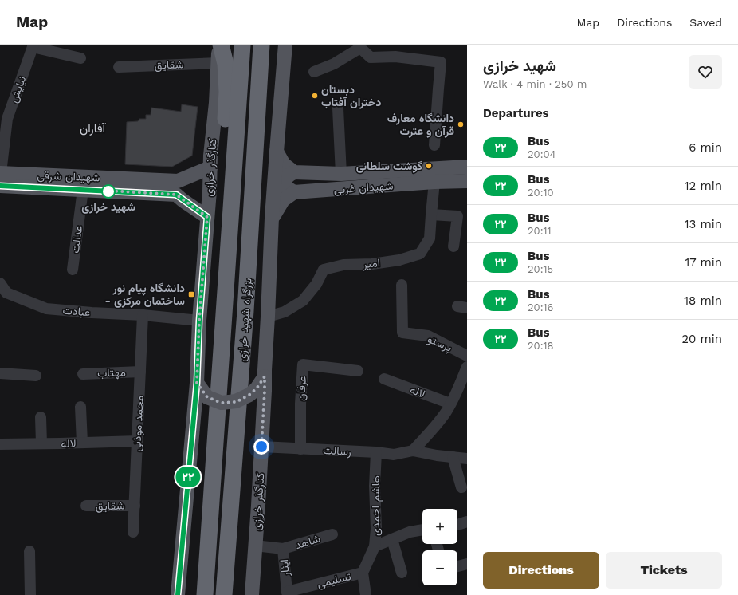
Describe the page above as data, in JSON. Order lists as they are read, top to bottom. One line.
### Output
{"streets":{"highway":["بزرگراه شهید خرازی"],"main road":["کنارگذر خرازی","شهیدان شرقی","شهیدان غربی"],"street":["شقایق","نیایش","عدالت","امیر","عبادت","پرستو","مهتاب","عرفان","لاله","محمد موذنی","رسالت","هاشم احمدی","شاهد","ایثار","تسلیمی"]},"crossings":[["شقایق","کنارگذر خرازی"],["شقایق","محمد موذنی"],["نیایش","شهیدان شرقی"],["کنارگذر خرازی","شهیدان شرقی"],["کنارگذر خرازی","امیر"],["کنارگذر خرازی","عبادت"],["کنارگذر خرازی","رسالت"],["کنارگذر خرازی","ایثار"],["شهیدان شرقی","عدالت"],["شهیدان غربی","امیر"],["عبادت","محمد موذنی"],["مهتاب","محمد موذنی"],["عرفان","رسالت"],["لاله","محمد موذنی"],["رسالت","هاشم احمدی"],["هاشم احمدی","تسلیمی"],["شاهد","ایثار"],["ایثار","تسلیمی"]],"districts":["آفاران"],"places":{"other":["دبستان دختران آفتاب","دانشگاه معارف قرآن و عترت","گوشت سلطانی","شهید خرازی"],"transit":["دانشگاه پیام نور - ساختمان مرکزی"]},"lines":["bus line ۲۲"],"page":{"header":"Map","nav":["Map","Directions","Saved"],"on_map":"۲۲","heading":[["شهید خرازی","Walk · 4 min · 250 m"],"Departures"],"list":[{"mark":"۲۲","name":"Bus","note":"20:04","value":"6 min"},{"mark":"۲۲","name":"Bus","note":"20:10","value":"12 min"},{"mark":"۲۲","name":"Bus","note":"20:11","value":"13 min"},{"mark":"۲۲","name":"Bus","note":"20:15","value":"17 min"},{"mark":"۲۲","name":"Bus","note":"20:16","value":"18 min"},{"mark":"۲۲","name":"Bus","note":"20:18","value":"20 min"}],"map_buttons":["+","−"],"buttons":["Directions","Tickets"]}}
